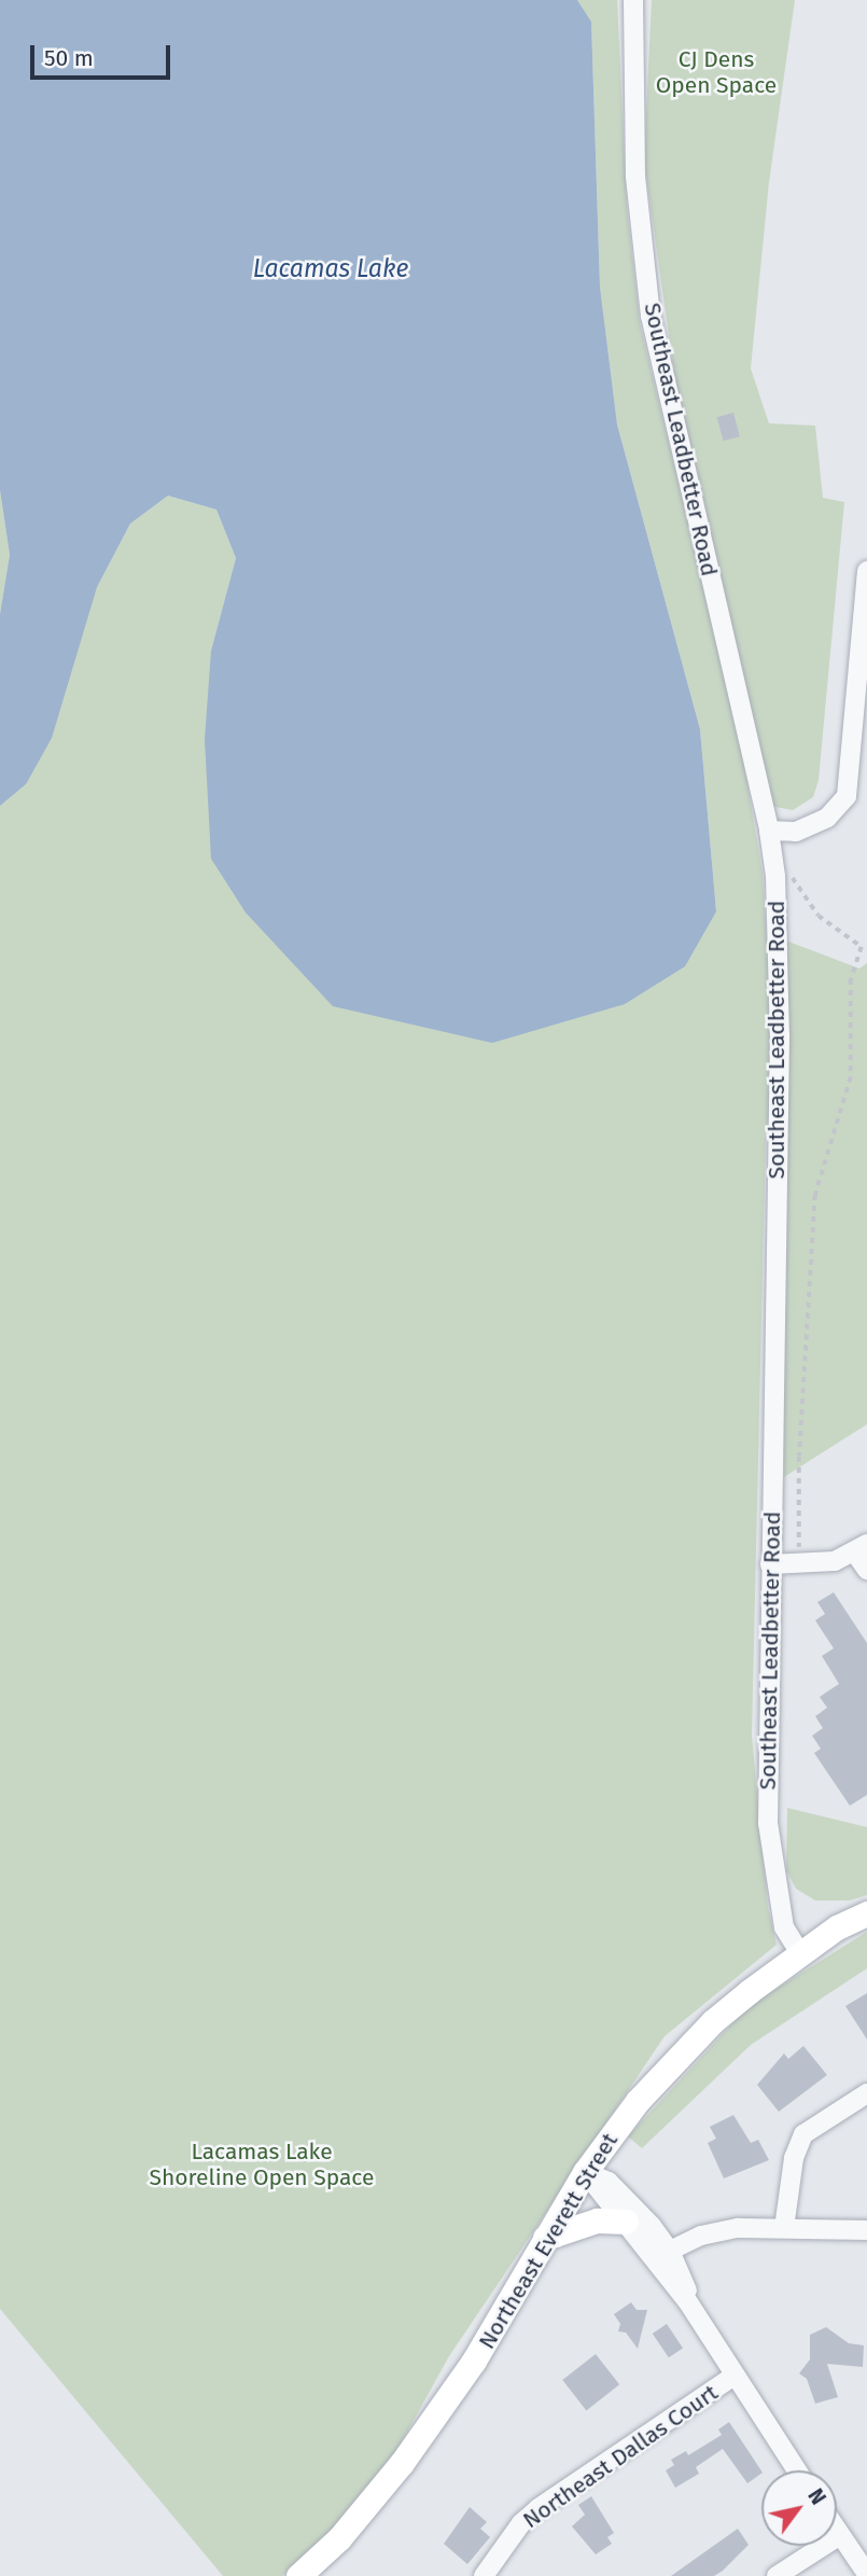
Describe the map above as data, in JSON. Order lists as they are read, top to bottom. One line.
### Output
{"streets":{"main road":["Northeast Everett Street"],"street":["Southeast Leadbetter Road","Northeast Dallas Court"]},"crossings":[["Southeast Leadbetter Road","Northeast Everett Street"]],"water":["Lacamas Lake"],"parks":["CJ Dens Open Space","Lacamas Lake Shoreline Open Space"],"scale_bar":"50 m","north":"top right"}
